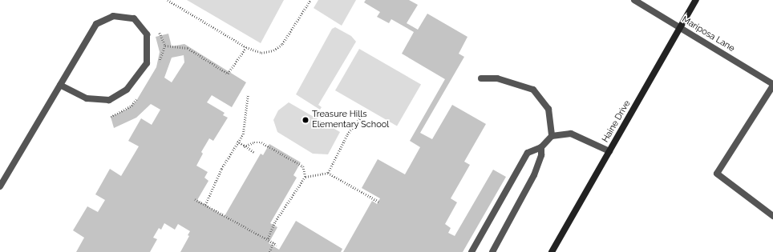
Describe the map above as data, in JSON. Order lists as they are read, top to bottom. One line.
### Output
{"streets":{"street":["Mariposa Lane","Haine Drive"]},"crossings":[["Mariposa Lane","Haine Drive"]],"places":["Treasure Hills Elementary School"]}
